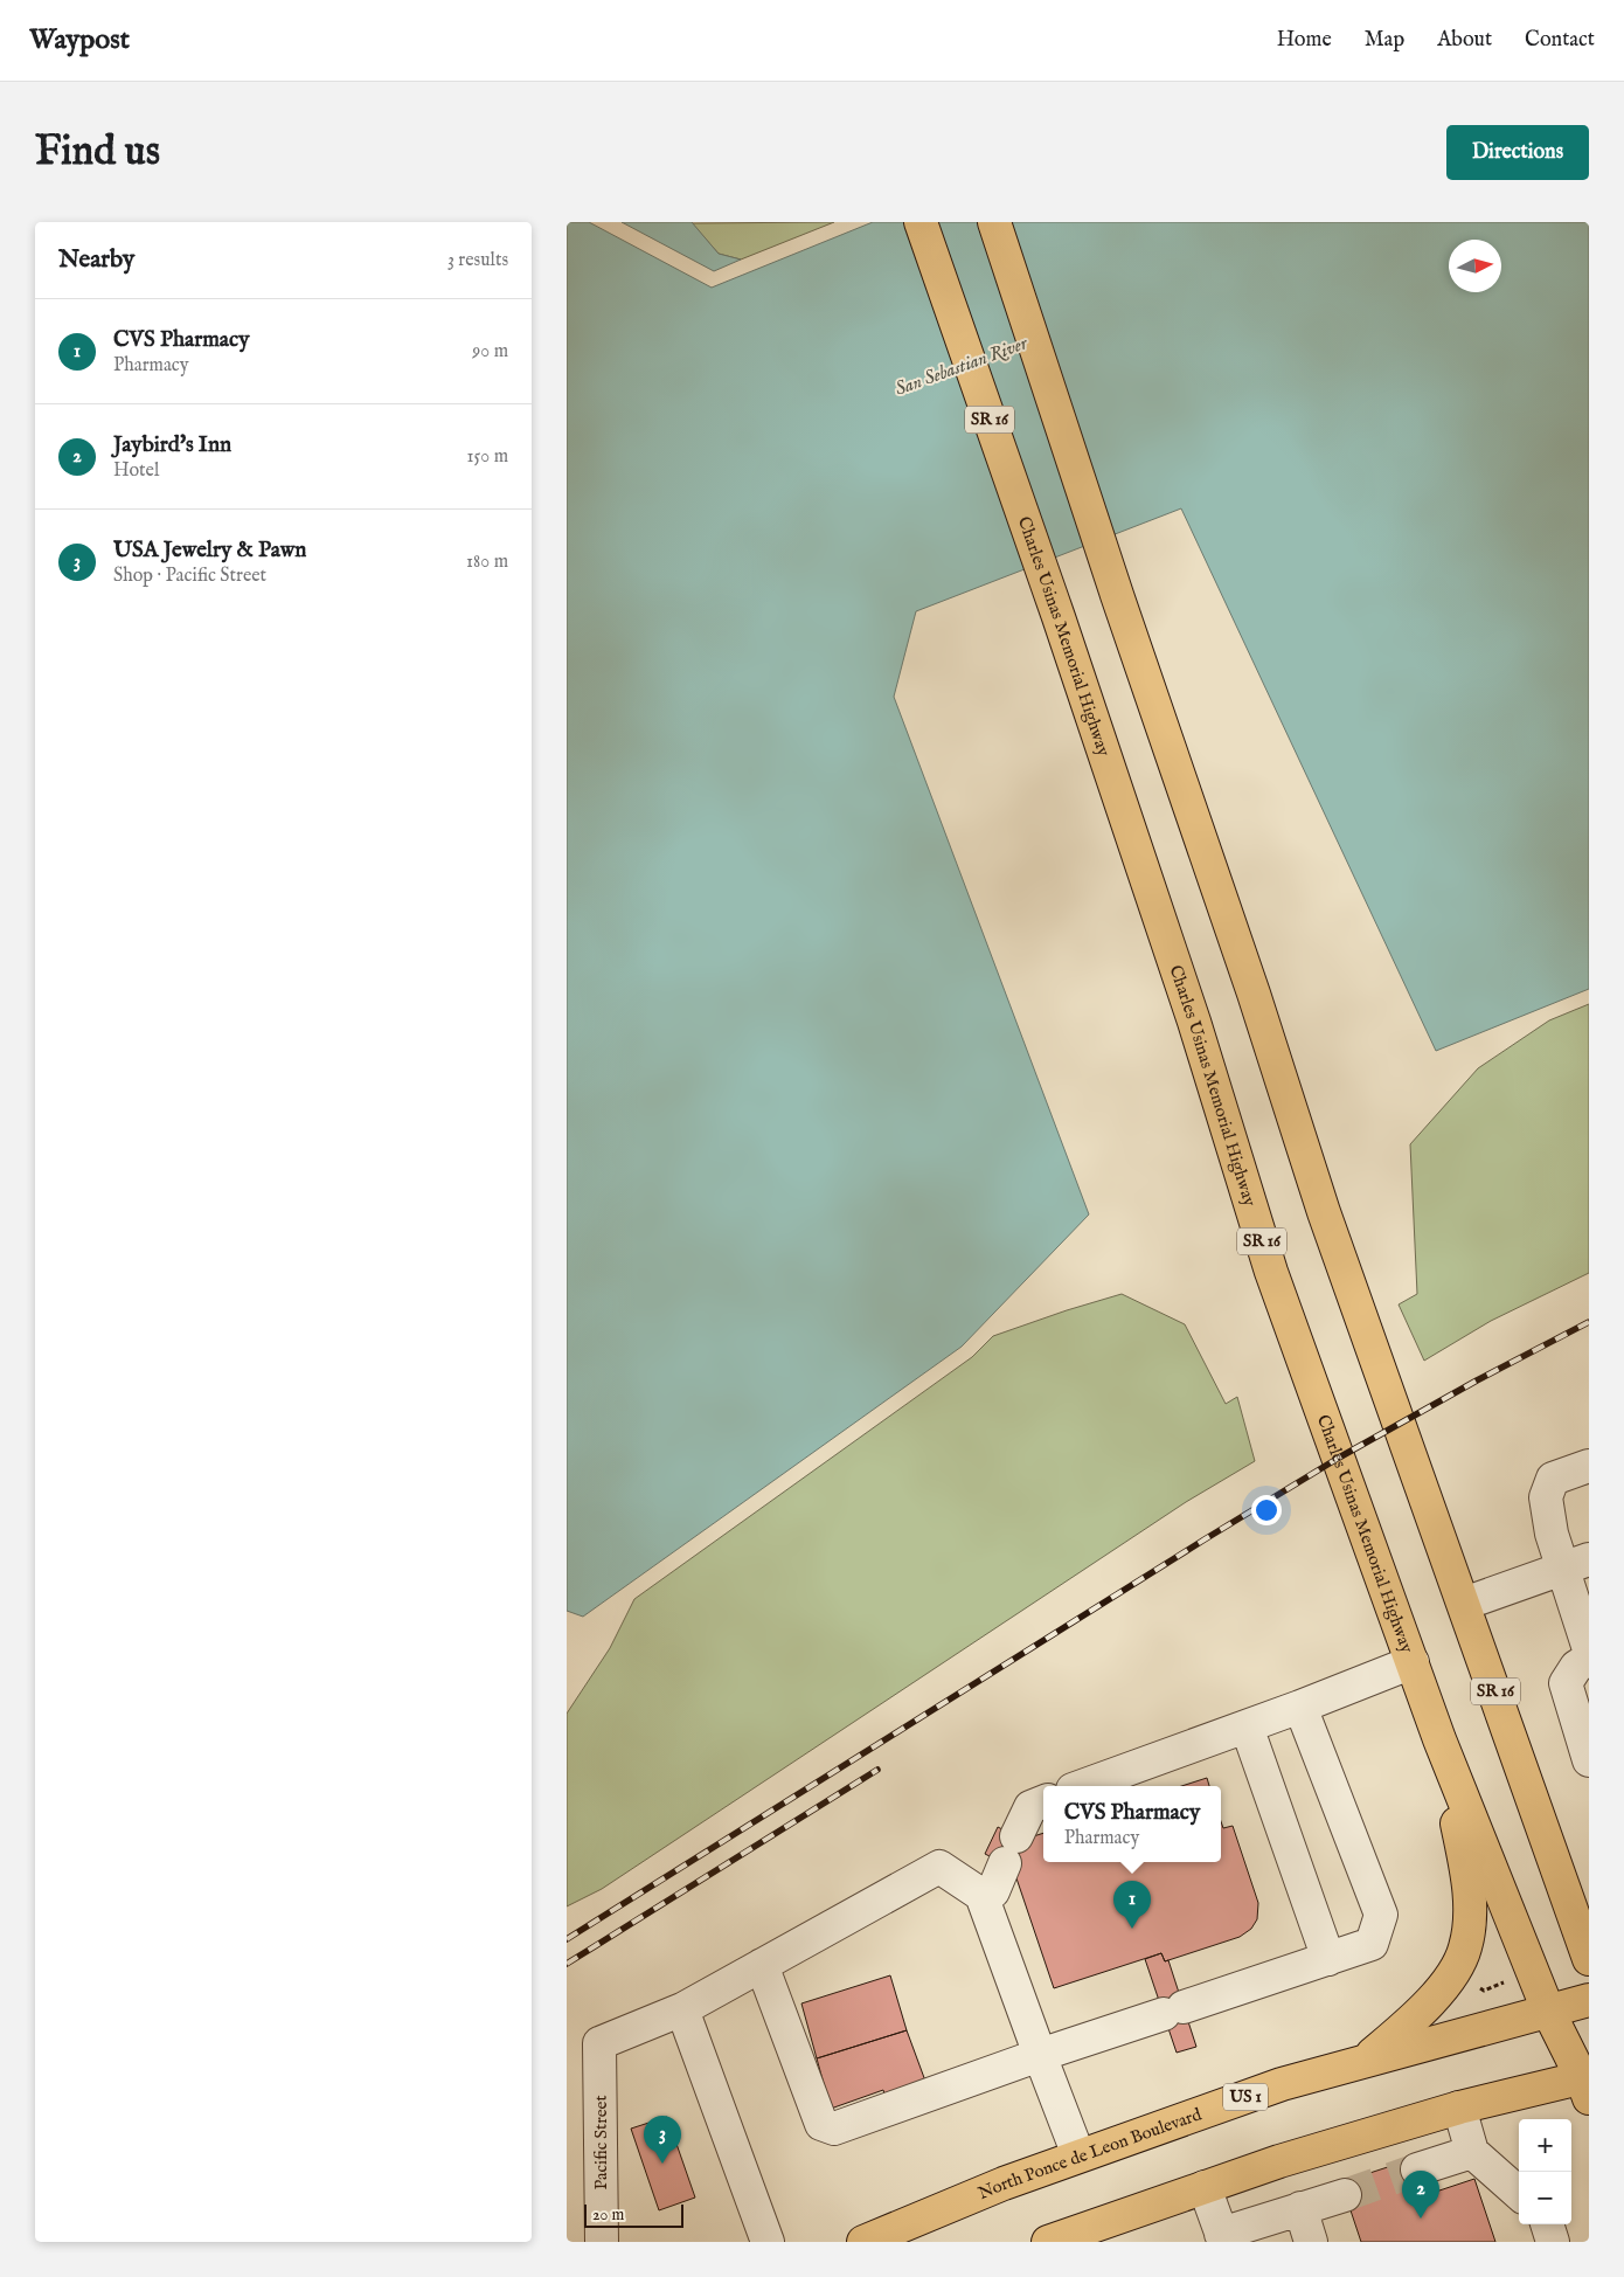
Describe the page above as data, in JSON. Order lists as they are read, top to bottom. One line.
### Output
{"streets":{"highway":["SR 16","Charles Usinas Memorial Highway","US 1","North Ponce de Leon Boulevard"],"street":["Pacific Street"]},"crossings":[["Charles Usinas Memorial Highway","North Ponce de Leon Boulevard"]],"water":["San Sebastian River"],"scale_bar":"20 m","north":"right","page":{"header":"Waypost","nav":["Home","Map","About","Contact"],"buttons":"Directions","title":"Find us","heading":["Nearby","3 results"],"list":[{"mark":"1","name":"CVS Pharmacy","note":"Pharmacy","value":"90 m"},{"mark":"2","name":"Jaybird's Inn","note":"Hotel","value":"150 m"},{"mark":"3","name":"USA Jewelry & Pawn","note":"Shop · Pacific Street","value":"180 m"}],"popup":["CVS Pharmacy","Pharmacy"],"pins":["1","3","2"],"map_buttons":["+","−"],"scale":"20 m"}}
